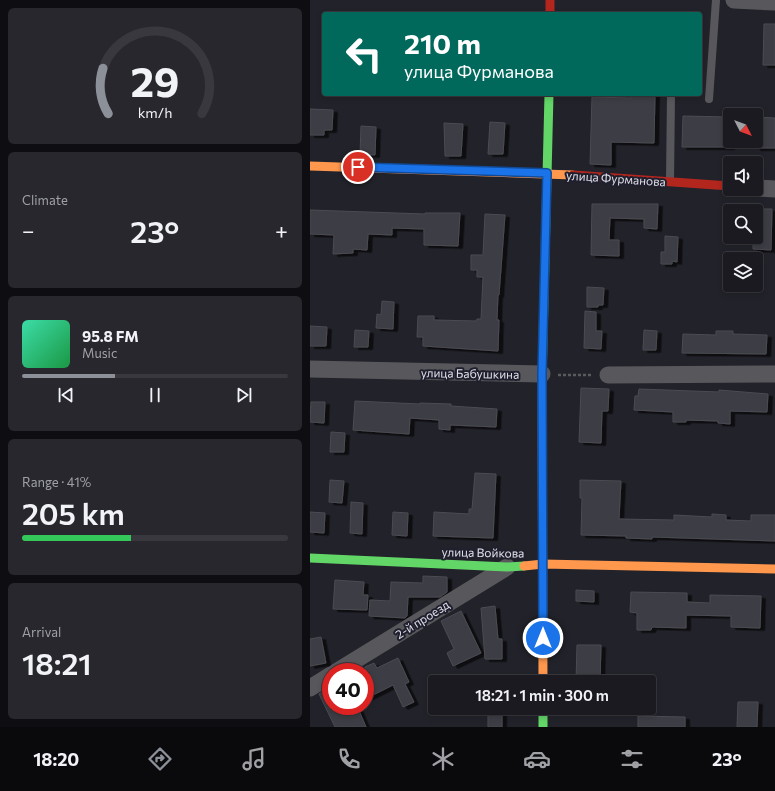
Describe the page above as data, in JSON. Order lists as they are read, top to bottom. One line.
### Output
{"streets":{"street":["улица Фурманова","улица Бабушкина","улица Войкова","2-й проезд"]},"crossings":[["улица Войкова","2-й проезд"]],"north":"bottom right","page":{"turn":["210 m","улица Фурманова"],"tile":["Climate",["Range · 41%","205 km"],["Arrival","18:21"]],"heat":["−","23°","+"],"song":["95.8 FM","Music"],"limit":"40","trip":"18:21 · 1 min · 300 m","tabs":["18:20","23°"],"gauge":["29","km/h"]}}
